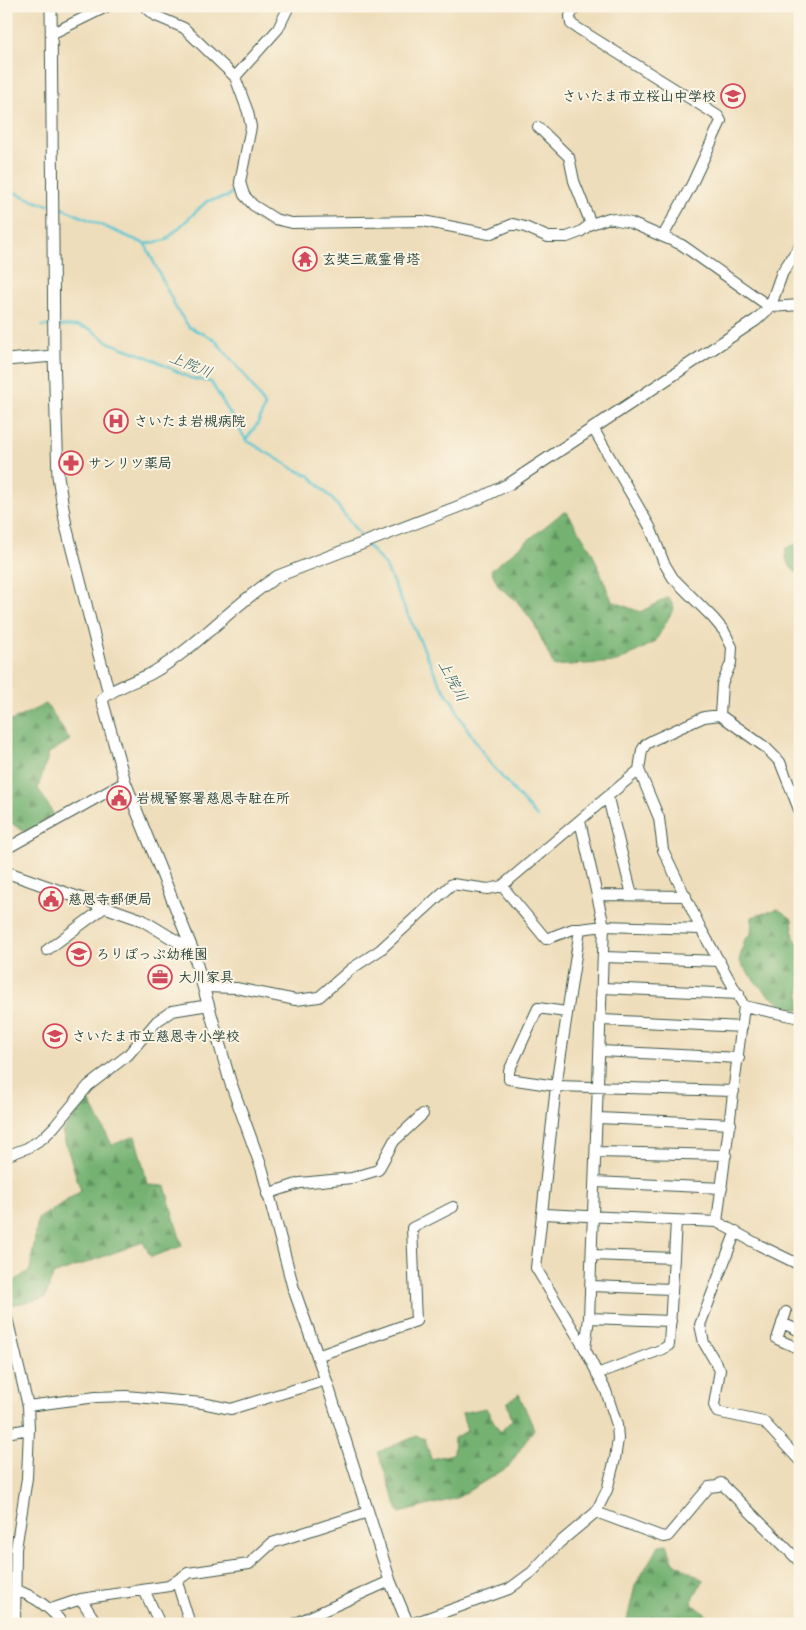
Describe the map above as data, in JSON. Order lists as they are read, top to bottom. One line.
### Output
{"water":["上院川"],"places":{"school or university":["さいたま市立桜山中学校","ろりぽっぷ幼稚園","さいたま市立慈恩寺小学校"],"temple":["玄奘三蔵霊骨塔"],"hospital":["さいたま岩槻病院"],"pharmacy":["サンリツ薬局"],"public building":["岩槻警察署慈恩寺駐在所","慈恩寺郵便局"],"office":["大川家具"]}}
